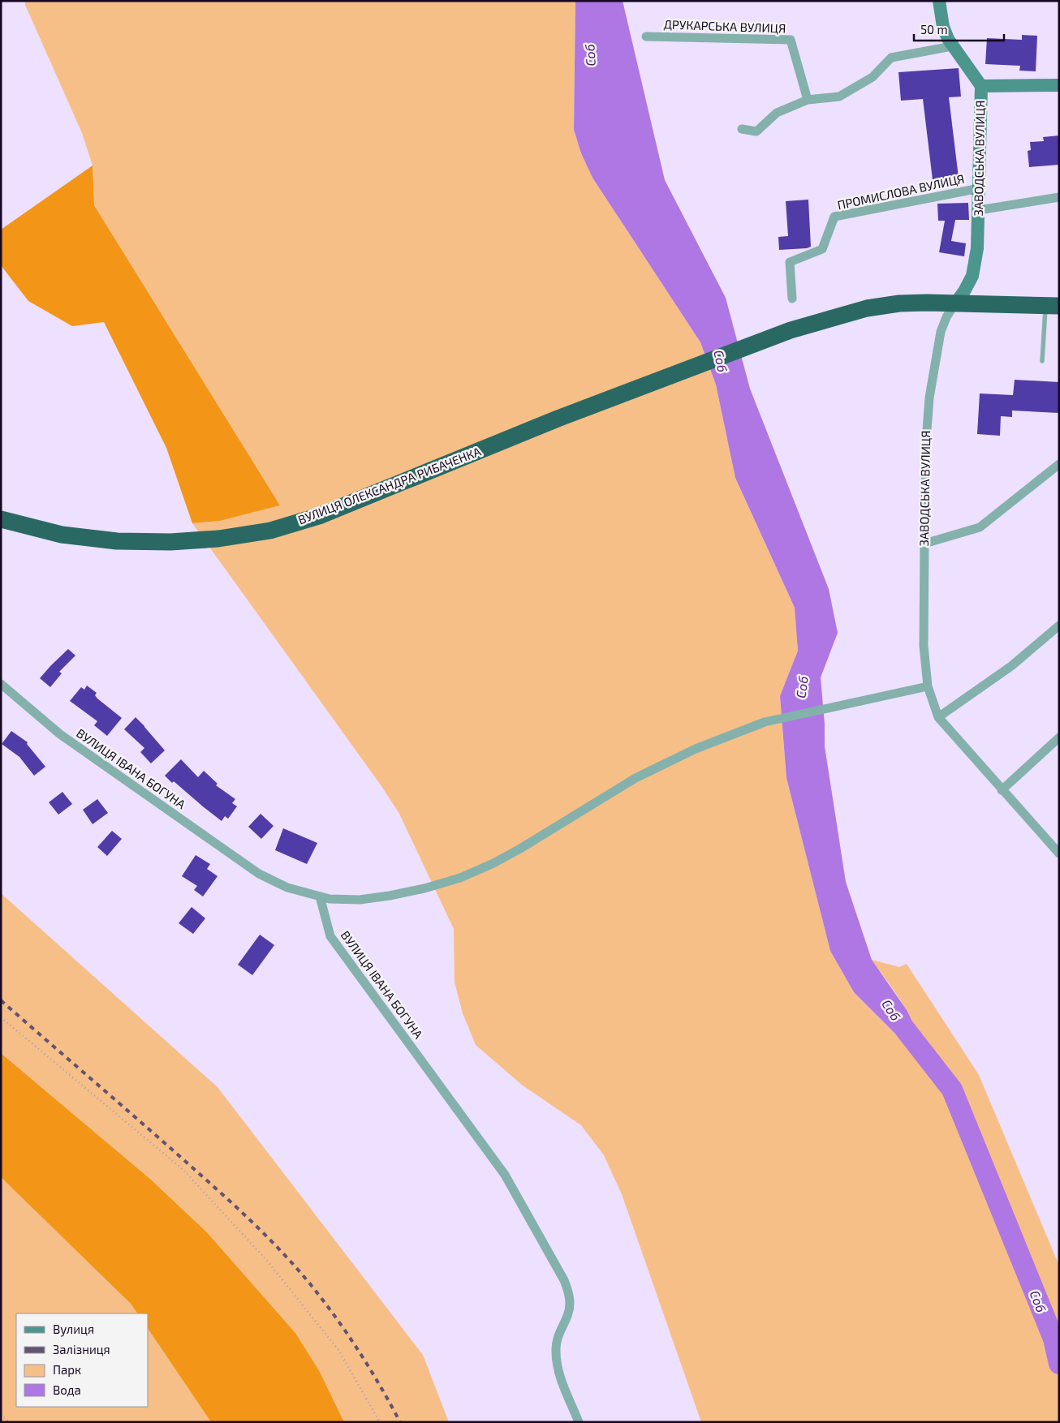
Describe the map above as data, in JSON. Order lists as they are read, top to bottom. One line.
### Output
{"streets":{"highway":["ВУЛИЦЯ ОЛЕКСАНДРА РИБАЧЕНКА"],"street":["ДРУКАРСЬКА ВУЛИЦЯ","ЗАВОДСЬКА ВУЛИЦЯ","ПРОМИСЛОВА ВУЛИЦЯ","ВУЛИЦЯ ІВАНА БОГУНА"]},"crossings":[["ЗАВОДСЬКА ВУЛИЦЯ","ПРОМИСЛОВА ВУЛИЦЯ"],["ЗАВОДСЬКА ВУЛИЦЯ","ВУЛИЦЯ ОЛЕКСАНДРА РИБАЧЕНКА"]],"water":["Соб"],"legend":["Вулиця","Залізниця","Парк","Вода"],"scale_bar":"50 m"}
